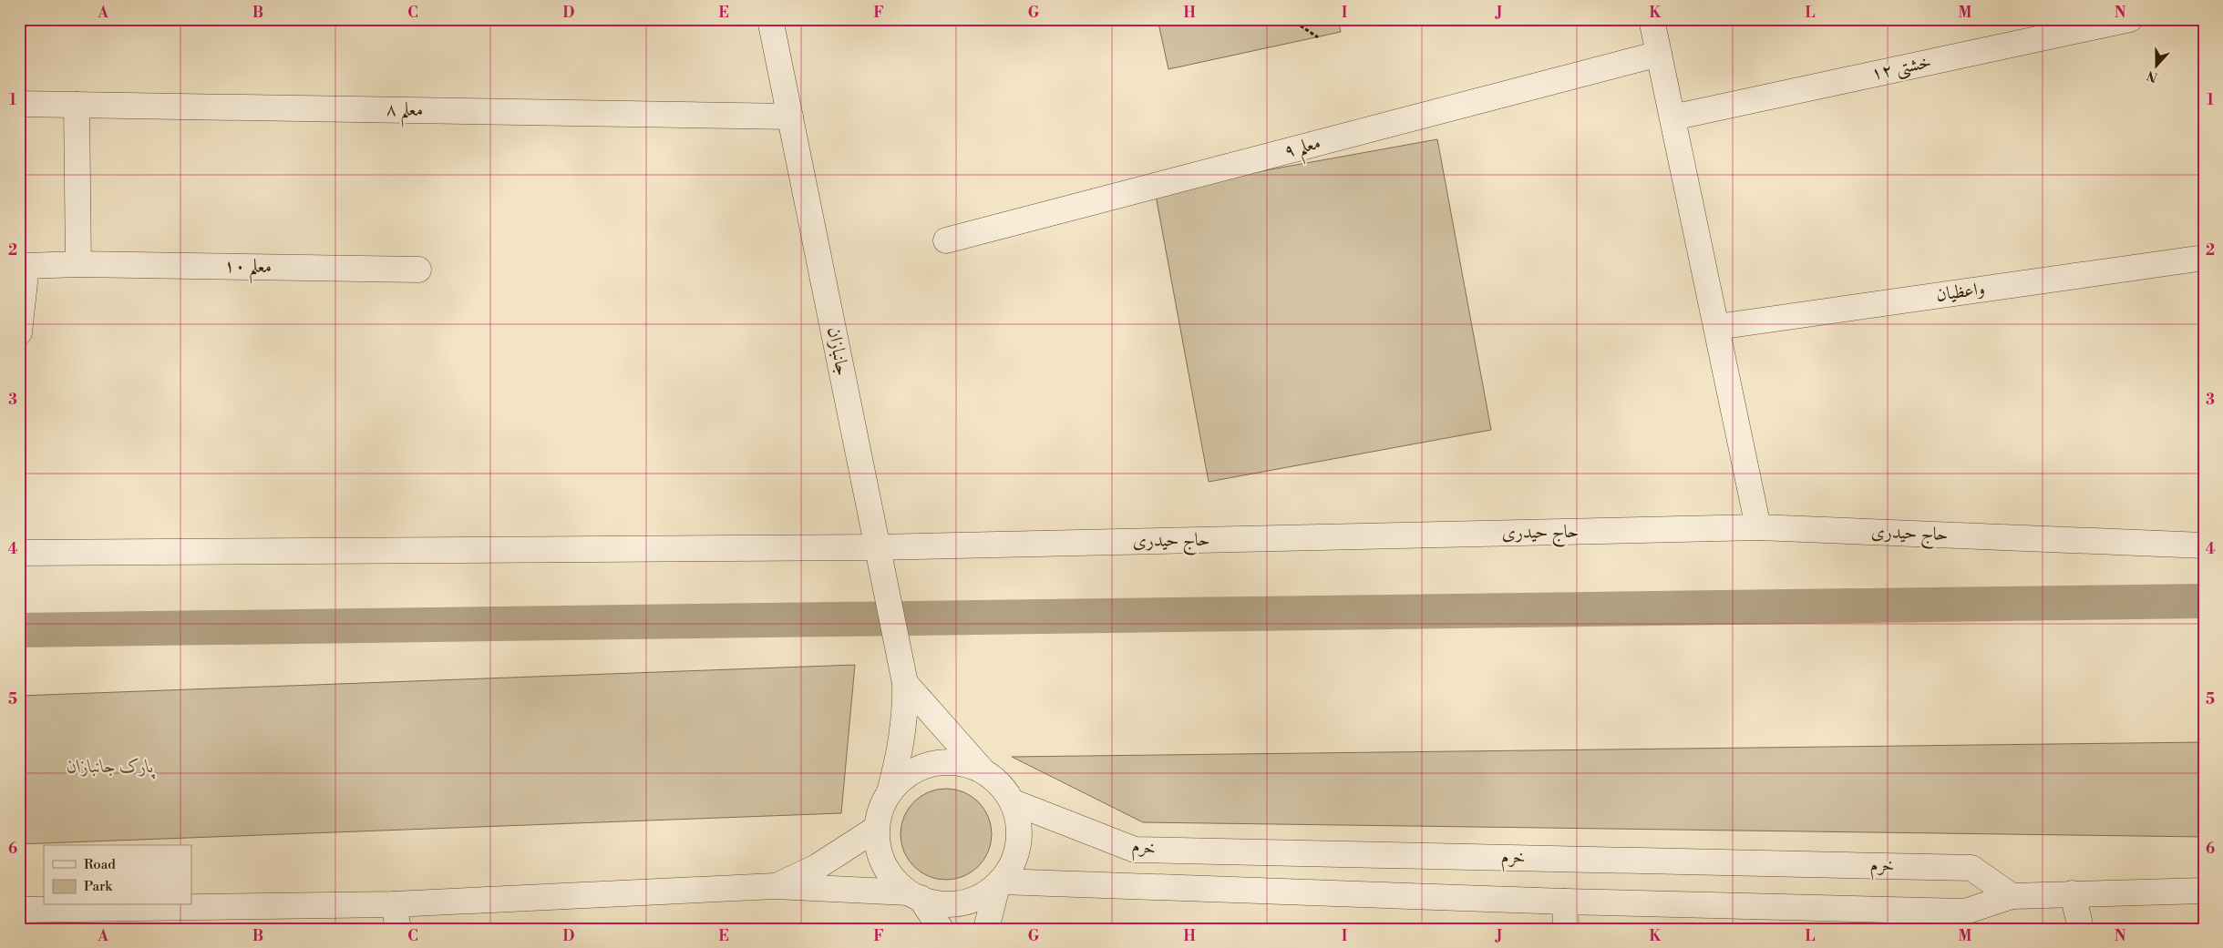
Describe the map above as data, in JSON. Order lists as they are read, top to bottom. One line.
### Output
{"streets":{"street":["خشتی ۱۲","معلم ۸","معلم ۹","معلم ۱۰","واعظیان","جانبازان","حاج حیدری","خرم"]},"crossings":[["معلم ۸","جانبازان"],["جانبازان","حاج حیدری"],["جانبازان","خرم"]],"parks":["پارک جانبازان"],"legend":["Road","Park"],"north":"bottom","grid":{"columns":["A","B","C","D","E","F","G","H","I","J","K","L","M","N"],"rows":["1","2","3","4","5","6"]}}
